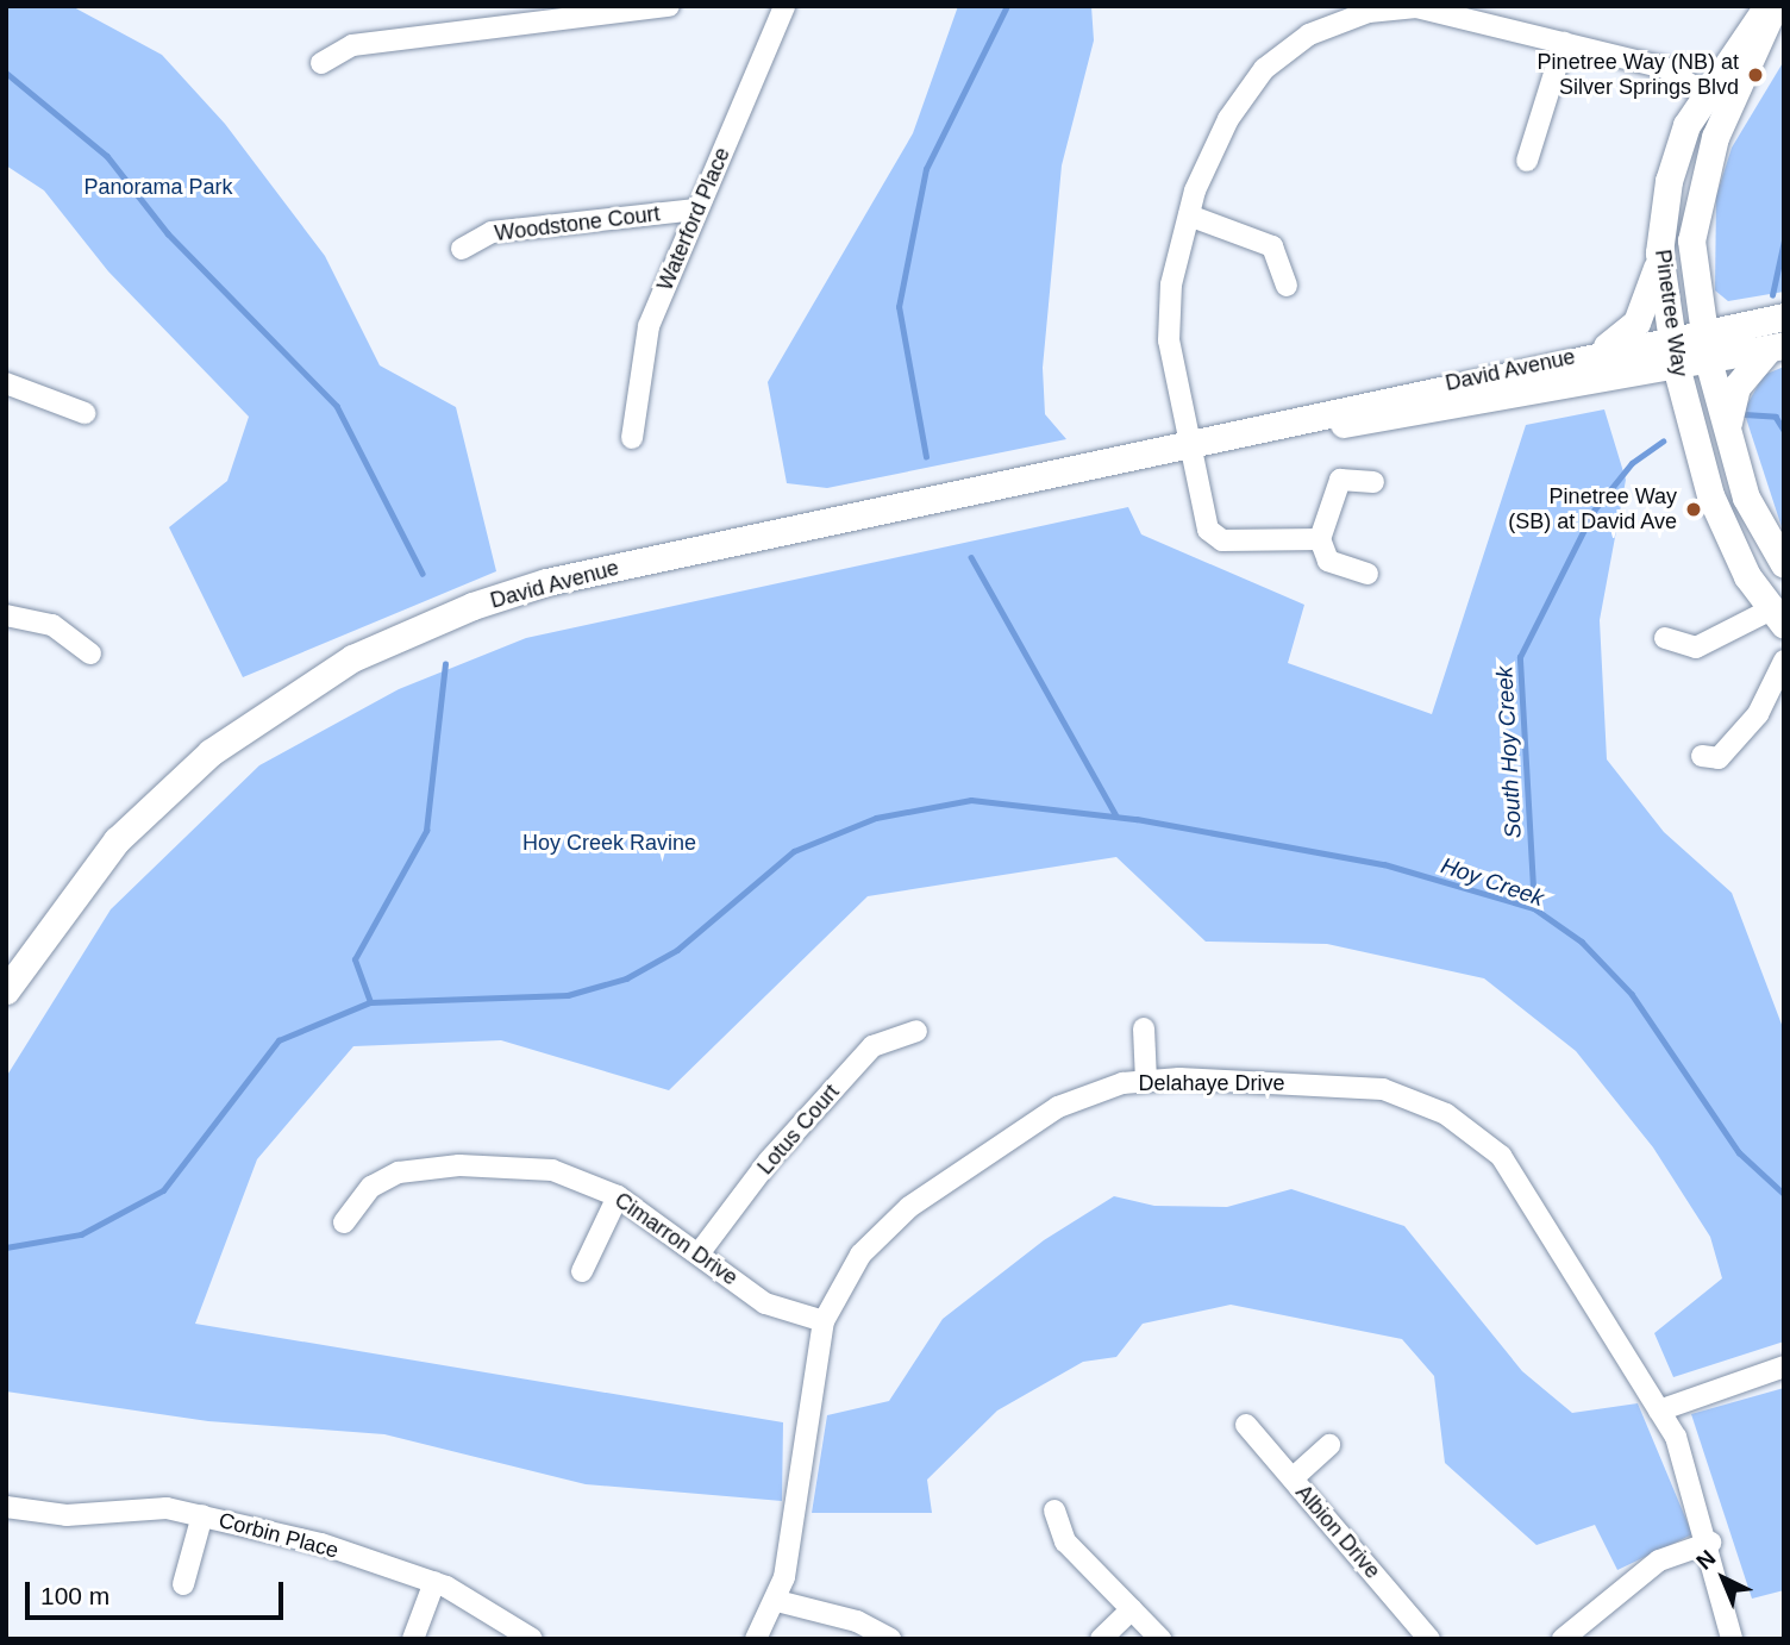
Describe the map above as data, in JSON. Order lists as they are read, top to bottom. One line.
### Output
{"streets":{"main road":["Pinetree Way","David Avenue"],"street":["Waterford Place","Woodstone Court","Delahaye Drive","Lotus Court","Cimarron Drive","Albion Drive","Corbin Place"]},"crossings":[["Waterford Place","Woodstone Court"],["Pinetree Way","David Avenue"],["Delahaye Drive","Cimarron Drive"],["Lotus Court","Cimarron Drive"]],"water":["South Hoy Creek","Hoy Creek"],"parks":["Panorama Park","Hoy Creek Ravine"],"places":["Pinetree Way (NB) at Silver Springs Blvd","Pinetree Way (SB) at David Ave"],"scale_bar":"100 m","north":"top left"}
